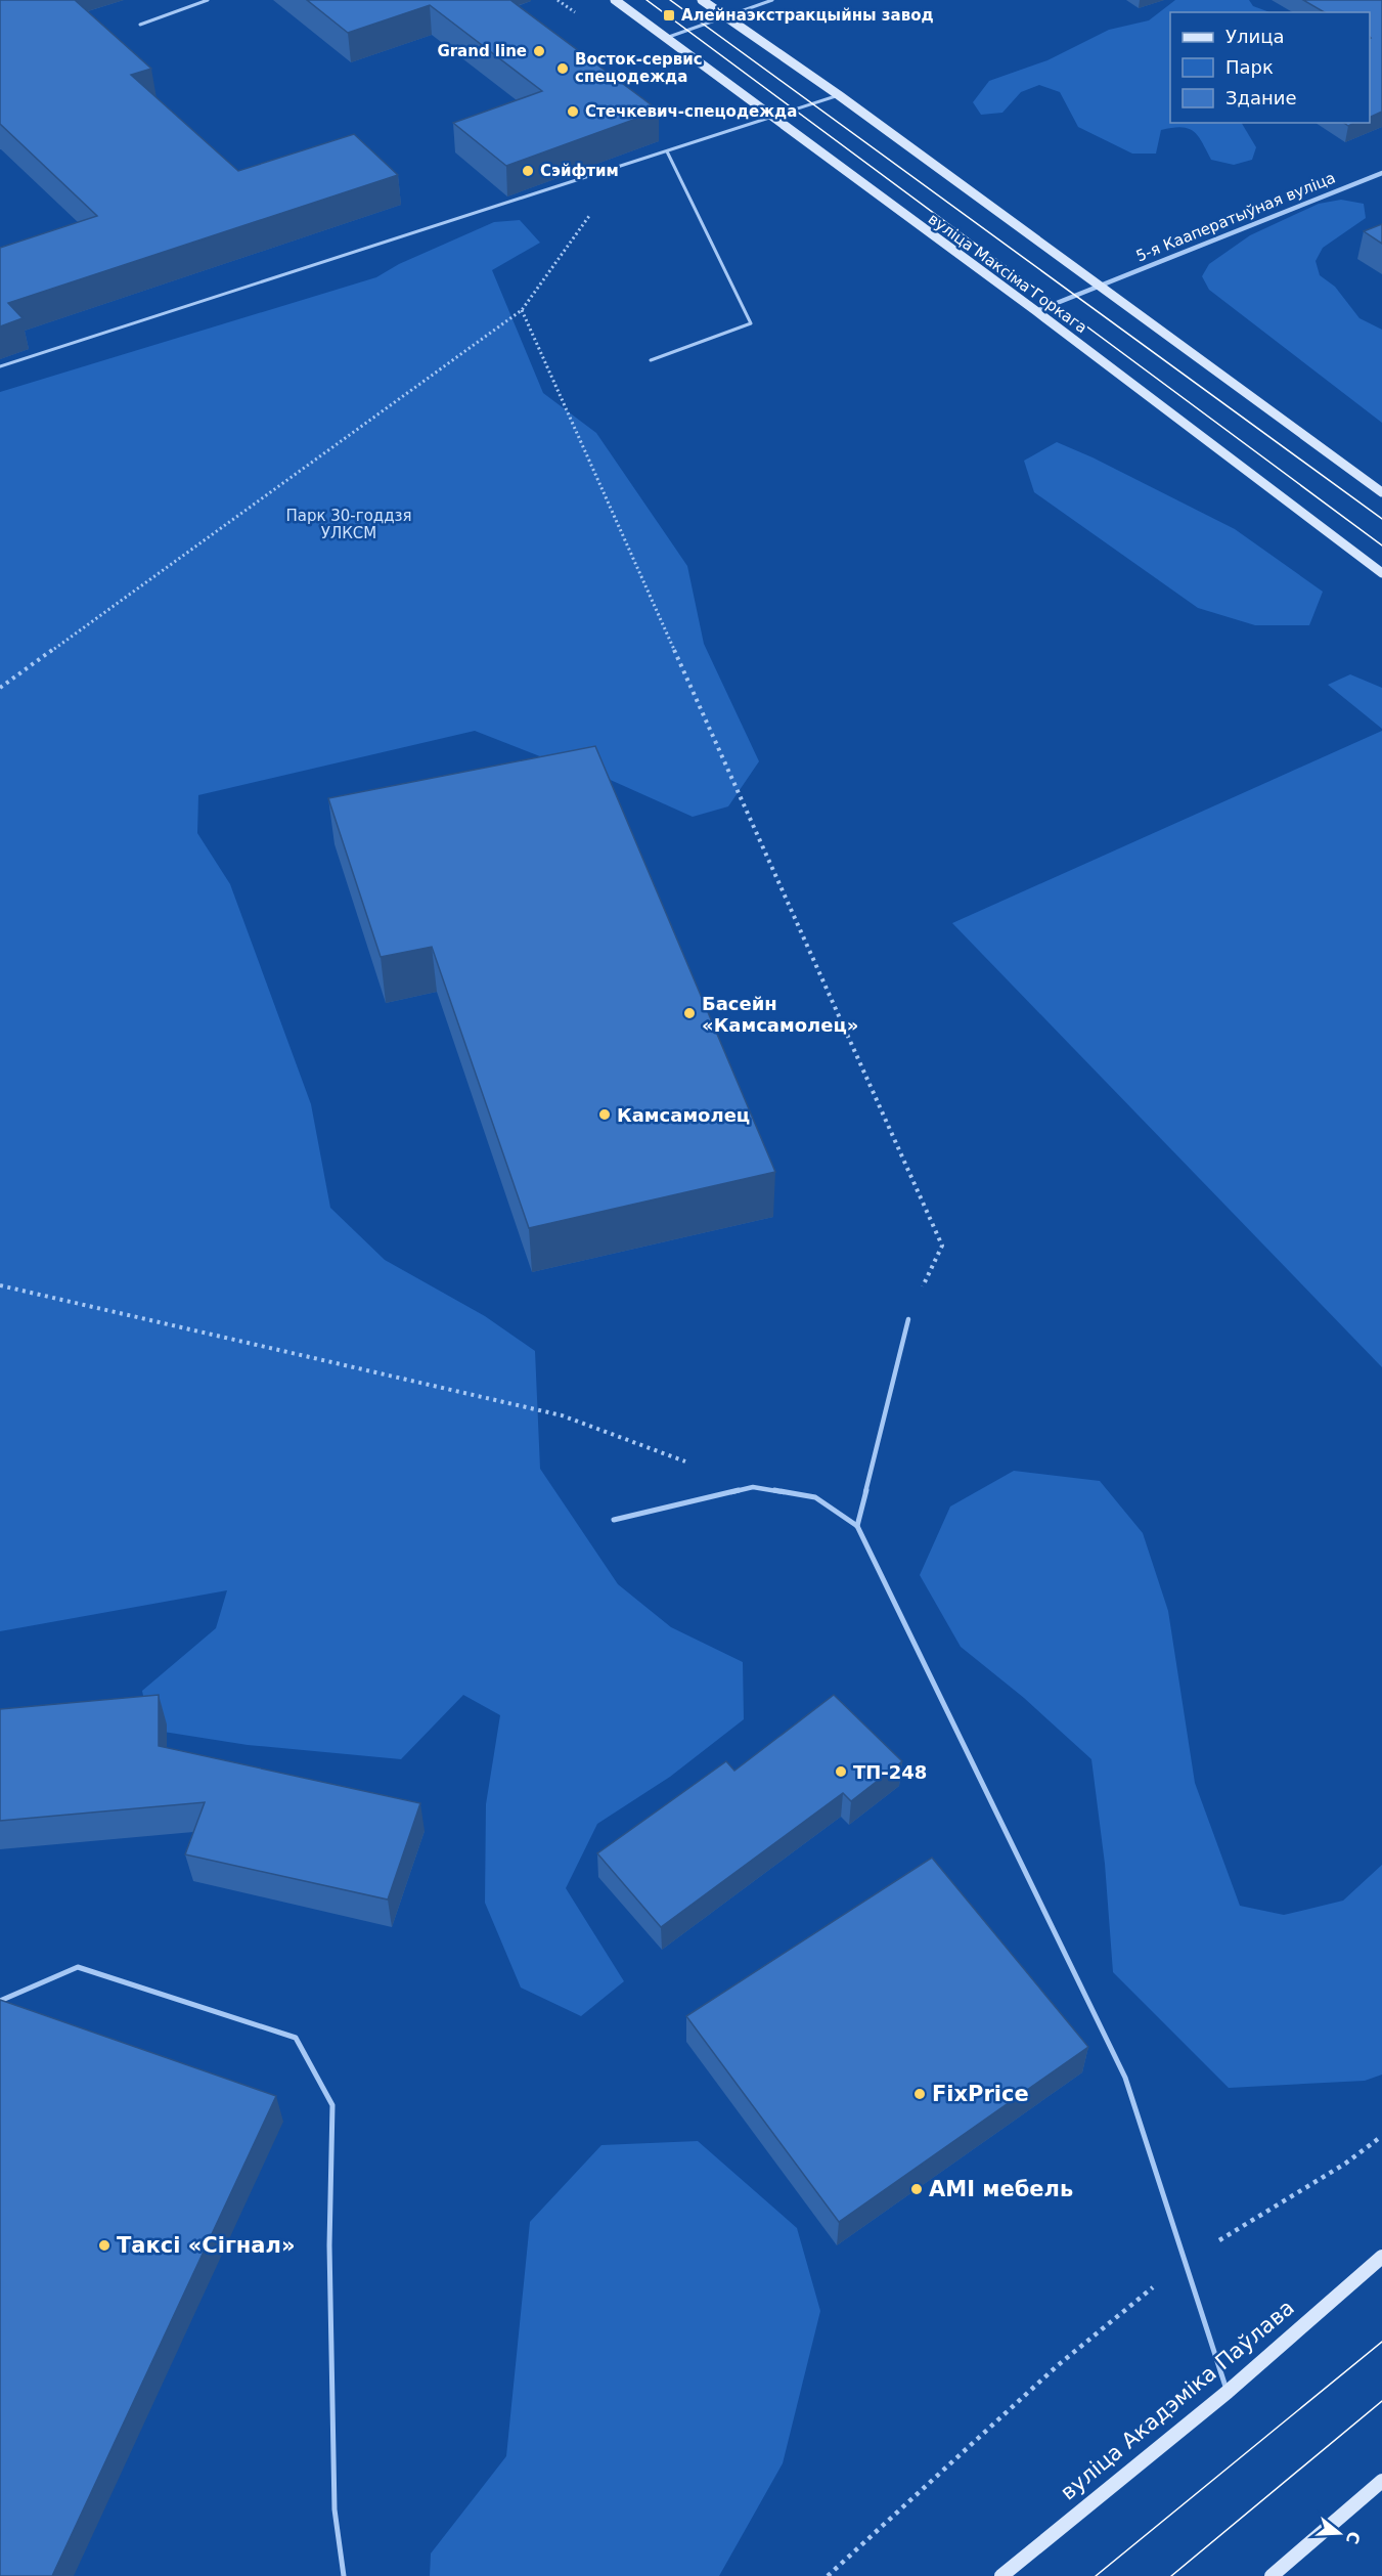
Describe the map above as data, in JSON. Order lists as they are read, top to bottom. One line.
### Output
{"streets":{"main road":["вуліца Максіма Горкага","вуліца Акадэміка Паўлава"],"street":["5-я Кааператыўная вуліца"]},"crossings":[["5-я Кааператыўная вуліца","вуліца Максіма Горкага"]],"parks":["Парк 30-годдзя УЛКСМ"],"places":{"transit":["Алейнаэкстракцыйны завод"],"other":["Grand line","Восток-сервис спецодежда","Стечкевич-спецодежда","Сэйфтим","Басейн «Камсамолец»","Камсамолец","ТП-248","FixPrice","AMI мебель","Таксі «Сігнал»"]},"legend":["Улица","Парк","Здание"],"north":"right"}
